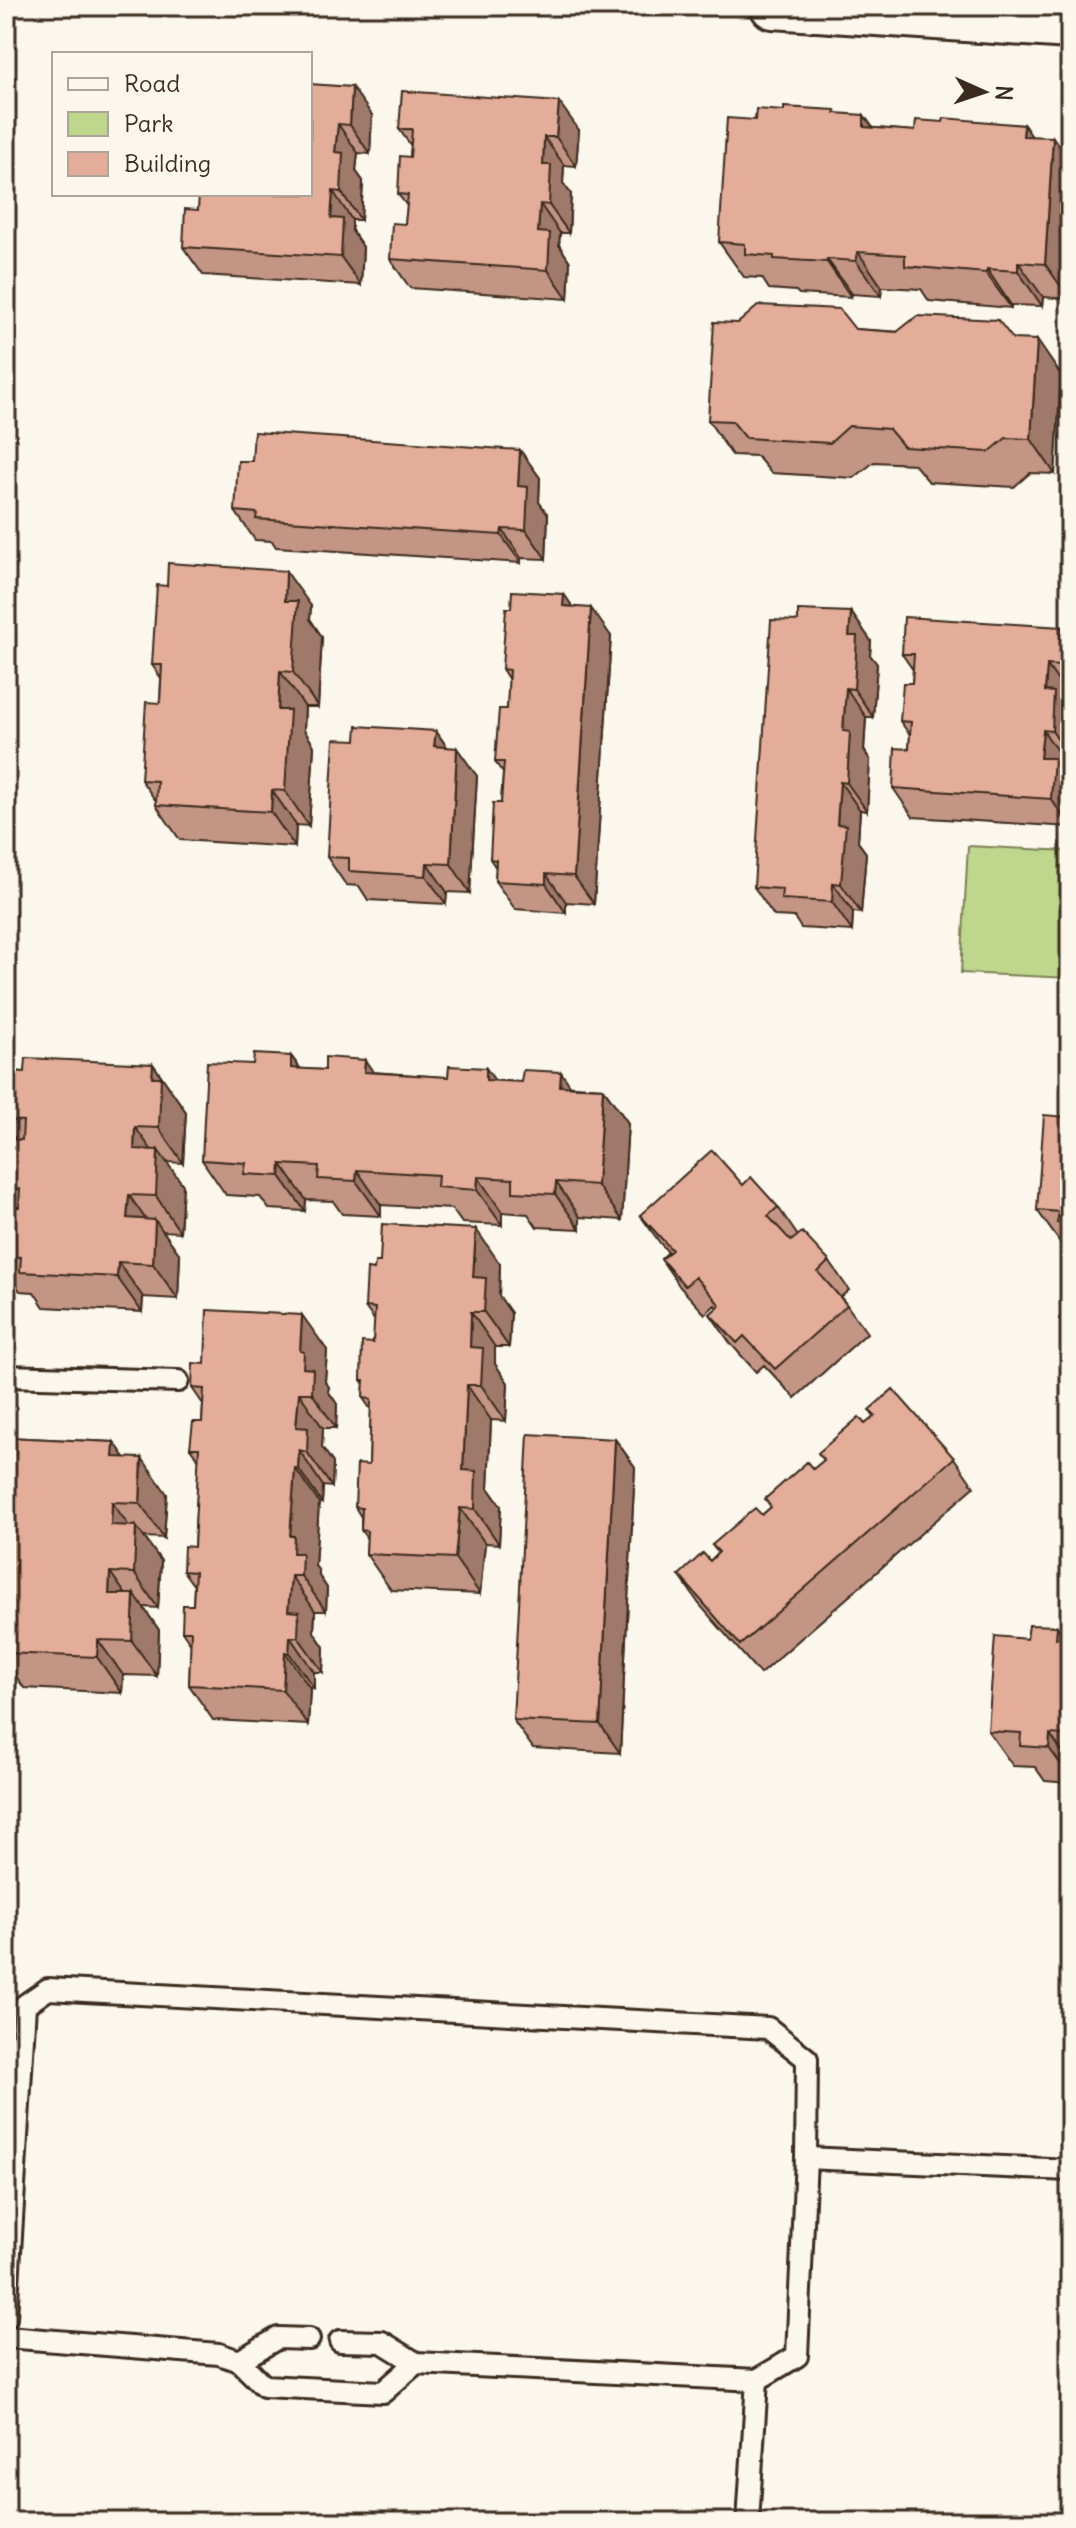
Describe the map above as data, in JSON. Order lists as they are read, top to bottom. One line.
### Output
{"legend":["Road","Park","Building"],"north":"right"}
